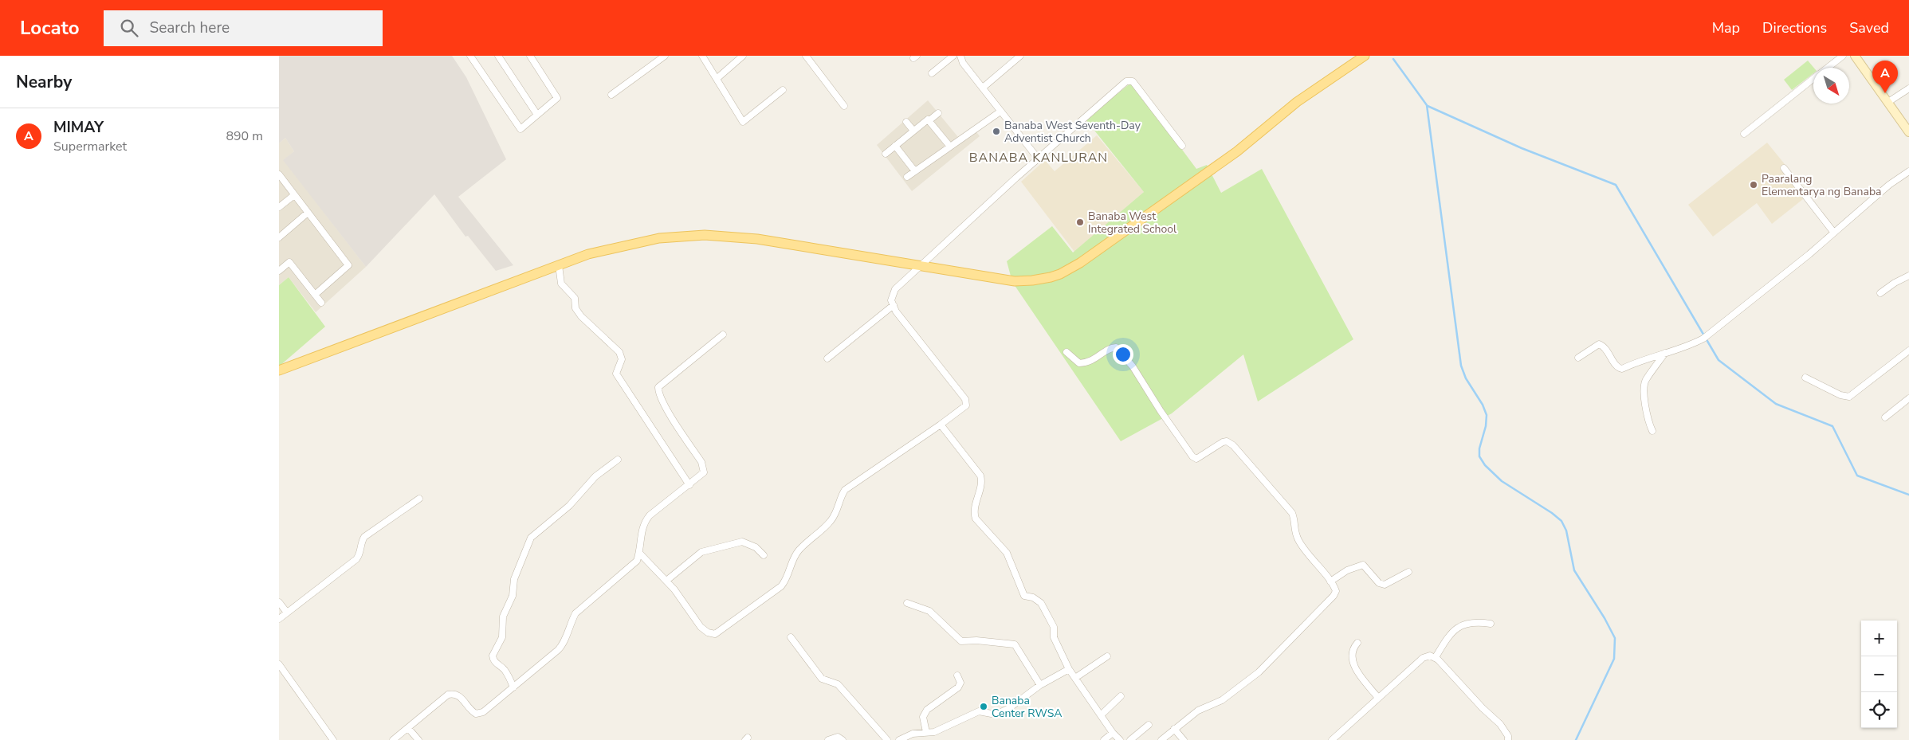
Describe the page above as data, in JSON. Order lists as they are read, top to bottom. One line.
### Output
{"districts":["BANABA KANLURAN"],"places":["Banaba West Seventh-Day Adventist Church","Paaralang Elementarya ng Banaba","Banaba West Integrated School","Banaba Center RWSA"],"north":"bottom right","page":{"header":"Locato","search":"Search here","nav":["Map","Directions","Saved"],"heading":"Nearby","pins":"A","list":[{"mark":"A","name":"MIMAY","note":"Supermarket","value":"890 m"}],"map_buttons":["+","−"]}}
